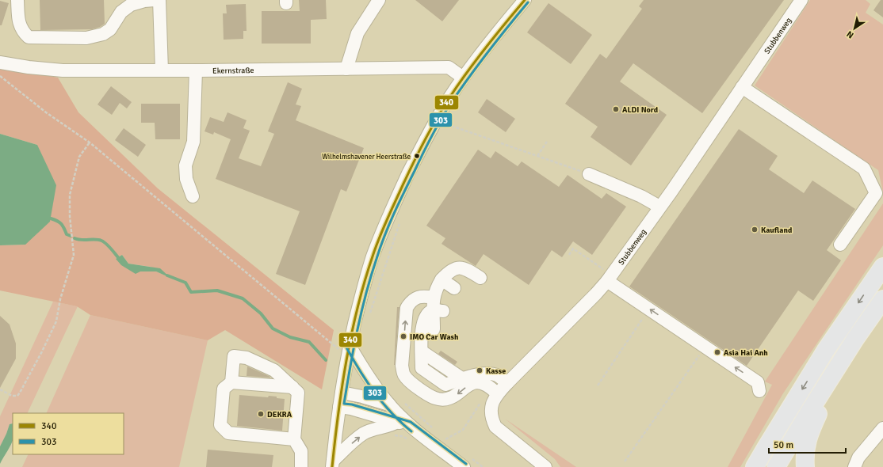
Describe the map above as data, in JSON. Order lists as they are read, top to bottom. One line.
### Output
{"streets":{"street":["Stubbenweg","Ekernstraße"]},"places":["ALDI Nord","Wilhelmshavener Heerstraße","Kaufland","IMO Car Wash","Asia Hai Anh","Kasse","DEKRA"],"lines":["transit line 340","transit line 303"],"legend":["340","303"],"scale_bar":"50 m","north":"bottom left"}
